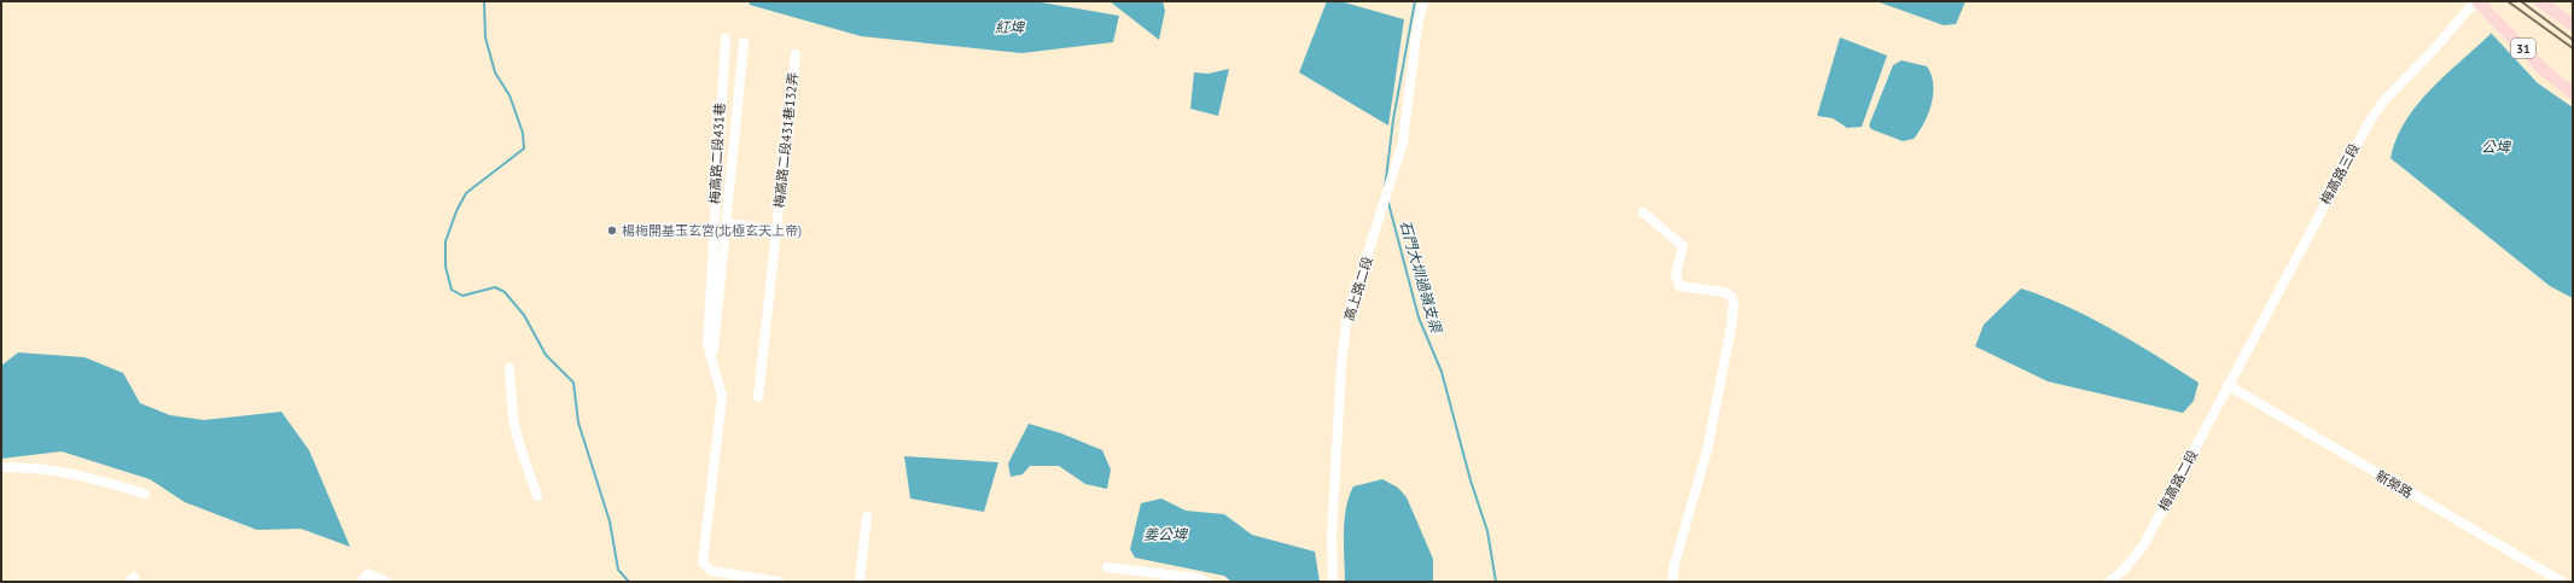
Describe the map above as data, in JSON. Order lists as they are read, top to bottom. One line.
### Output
{"streets":{"main road":["31"],"street":["梅高路二段431巷132弄","梅高路二段431巷","梅高路三段","高上路二段","梅高路二段","新榮路"]},"crossings":[["31","梅高路三段"],["梅高路三段","梅高路二段"],["梅高路二段","新榮路"]],"water":["紅埤","公埤","石門大圳過嶺支渠","姜公埤"],"places":["楊梅開基玉玄宮(北極玄天上帝)"]}
